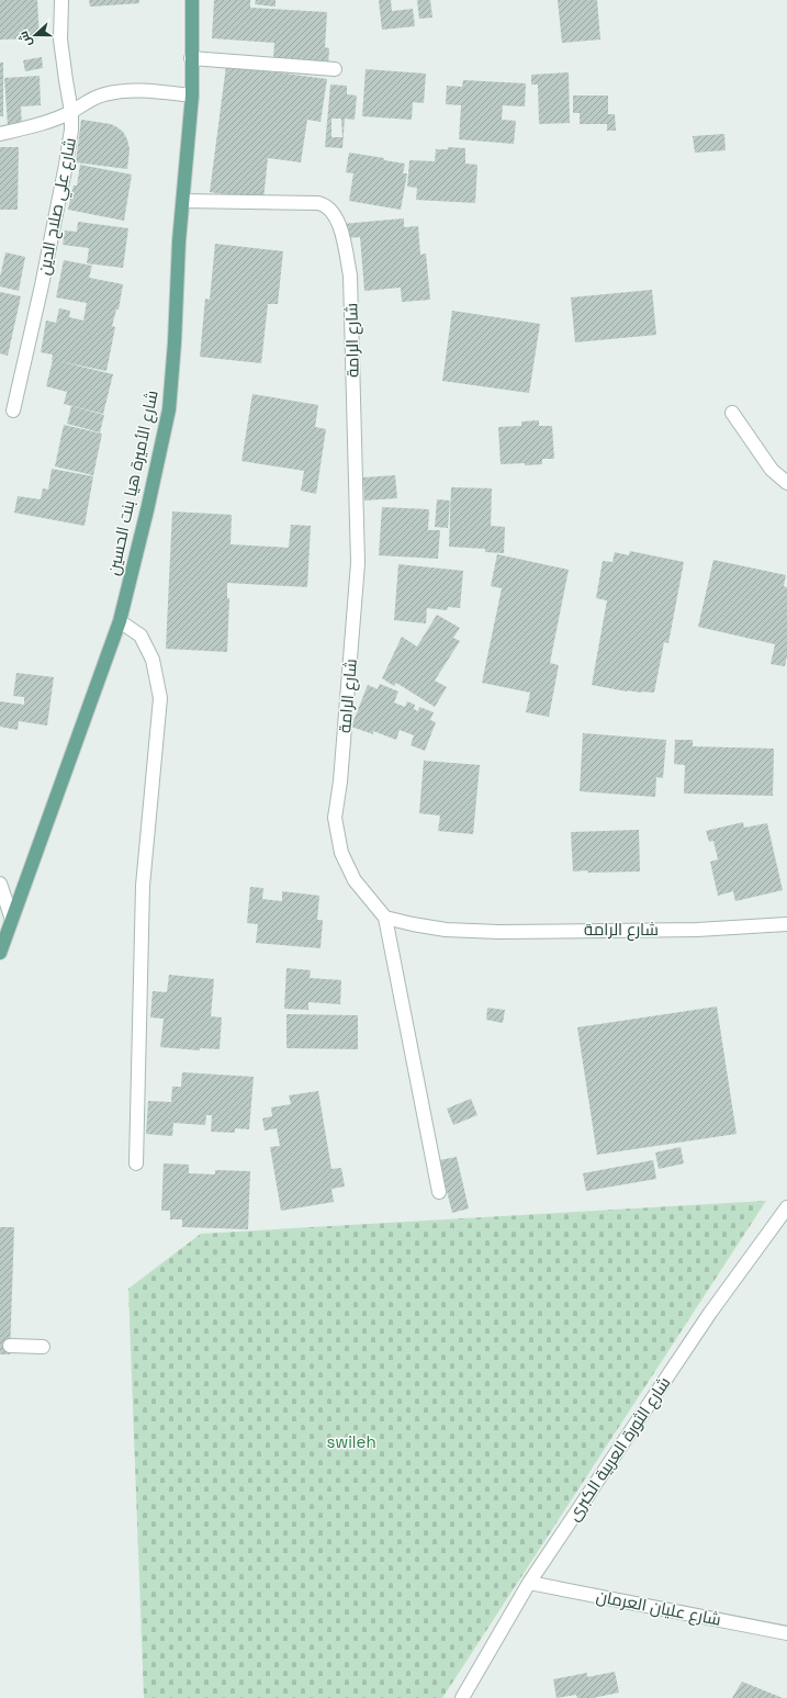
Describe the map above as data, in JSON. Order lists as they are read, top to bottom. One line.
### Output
{"streets":{"main road":["شارع الأميرة هيا بنت الحسين"],"street":["شارع علي صلاح الدين","شارع الرامة","شارع الثورة العربية الكبرى","شارع عليان العرمان"]},"crossings":[["شارع الرامة","شارع الأميرة هيا بنت الحسين"],["شارع الثورة العربية الكبرى","شارع عليان العرمان"]],"parks":["swileh"],"north":"left"}
